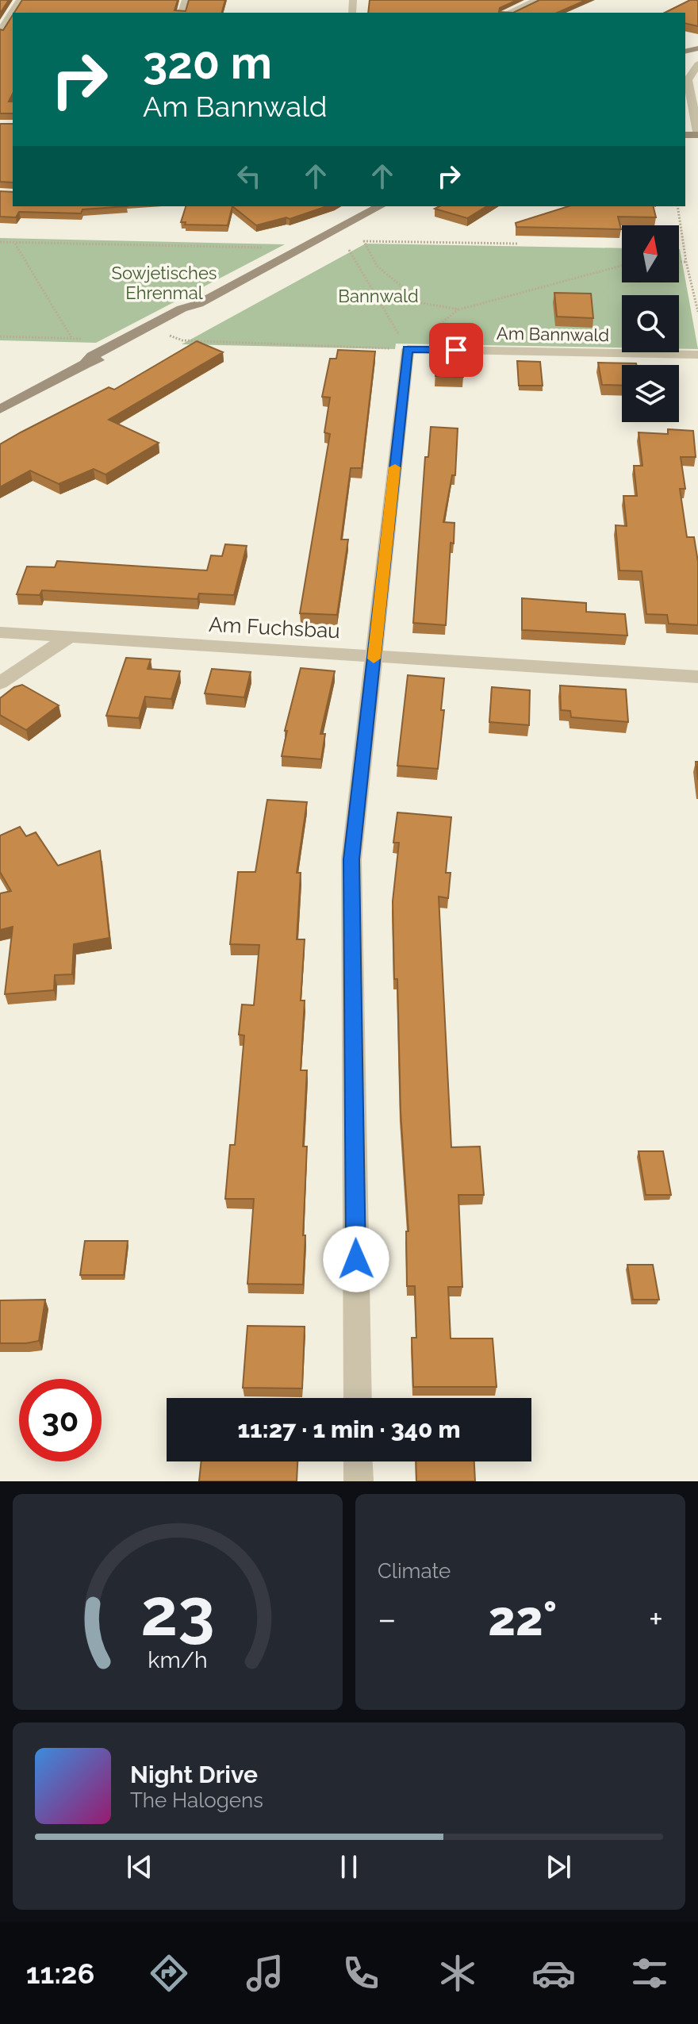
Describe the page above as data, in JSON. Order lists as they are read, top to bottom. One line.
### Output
{"streets":{"street":["Am Bannwald","Am Fuchsbau"]},"parks":["Sowjetisches Ehrenmal","Bannwald"],"north":"top","page":{"turn":["320 m","Am Bannwald"],"limit":"30","trip":"11:27 · 1 min · 340 m","tile":"Climate","heat":["−","22°","+"],"song":["Night Drive","The Halogens"],"tabs":"11:26","gauge":["23","km/h"]}}
